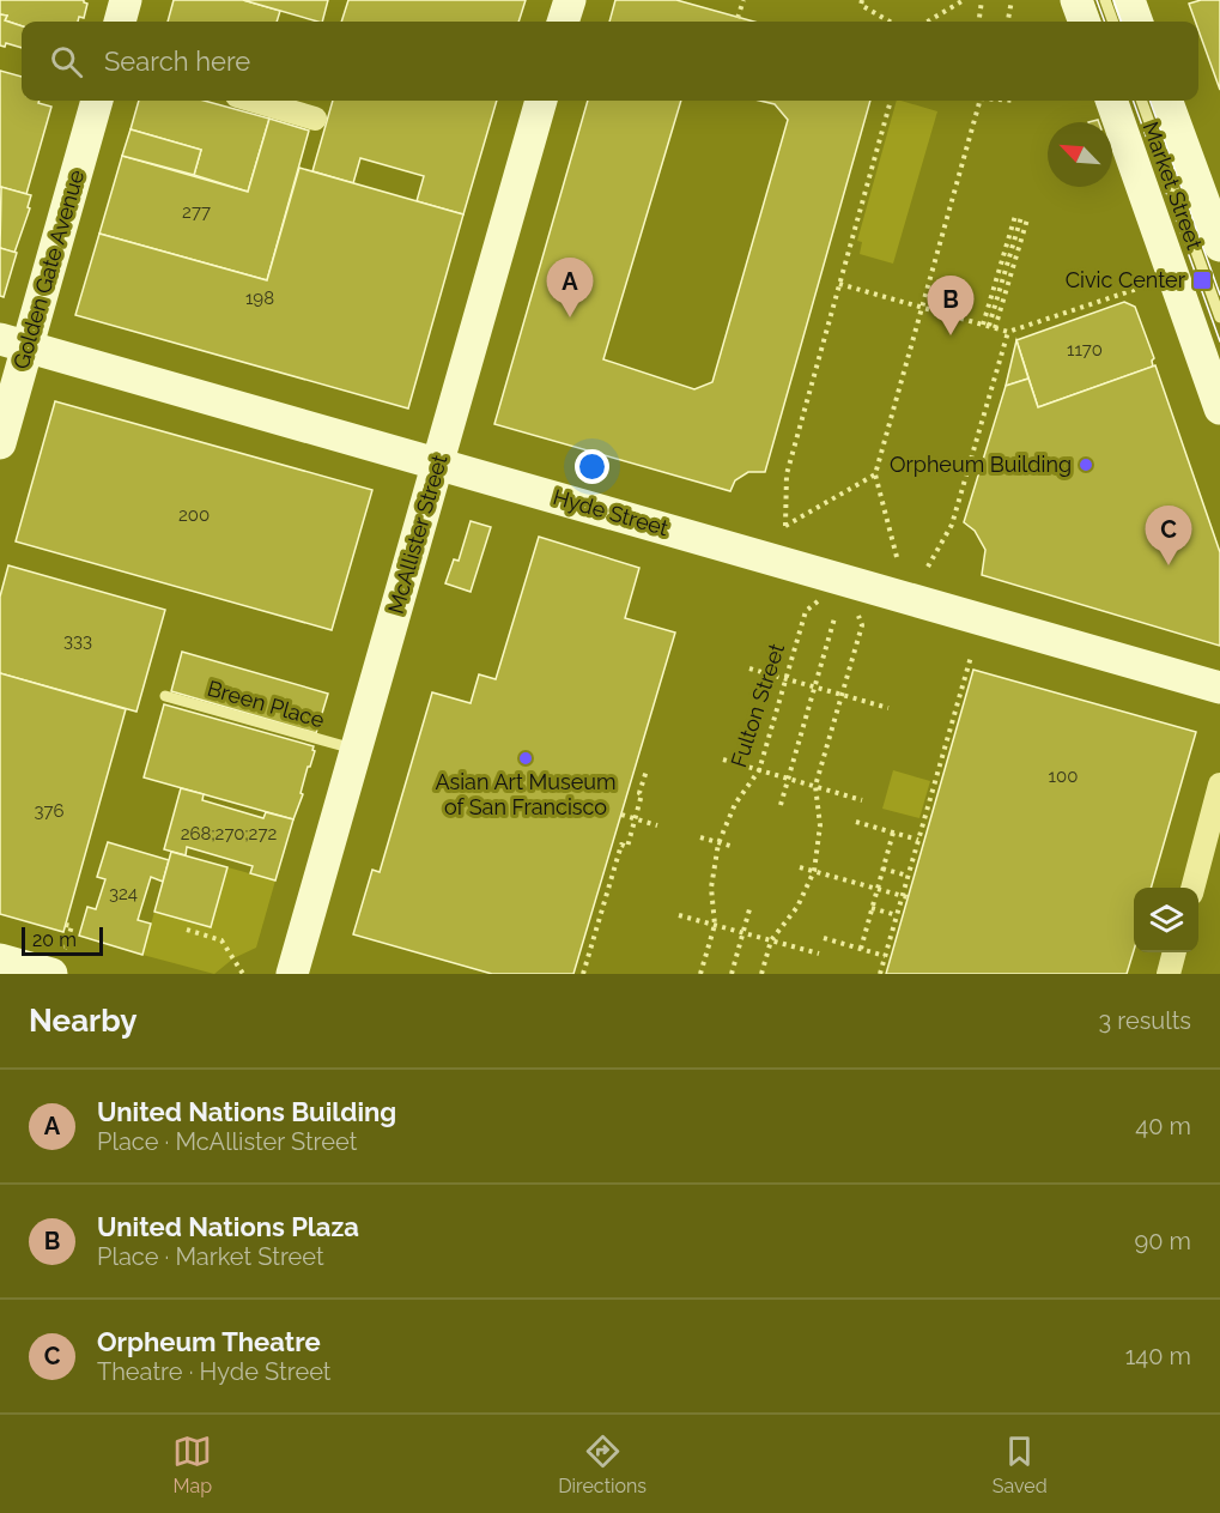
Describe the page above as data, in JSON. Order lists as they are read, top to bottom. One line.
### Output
{"streets":{"street":["Market Street","Golden Gate Avenue","Hyde Street","McAllister Street"],"lane":["Breen Place"],"path":["Fulton Street"]},"crossings":[["Golden Gate Avenue","Hyde Street"],["Hyde Street","McAllister Street"],["McAllister Street","Breen Place"]],"places":{"transit":["Civic Center"],"other":["Orpheum Building","Asian Art Museum of San Francisco"]},"house_numbers":["277","198","1170","200","333","100","376","268;270;272","324"],"scale_bar":"20 m","north":"top left","page":{"search":"Search here","pins":["A","B","C"],"scale":"20 m","heading":["Nearby","3 results"],"list":[{"mark":"A","name":"United Nations Building","note":"Place · McAllister Street","value":"40 m"},{"mark":"B","name":"United Nations Plaza","note":"Place · Market Street","value":"90 m"},{"mark":"C","name":"Orpheum Theatre","note":"Theatre · Hyde Street","value":"140 m"}],"nav":["Map","Directions","Saved"]}}
